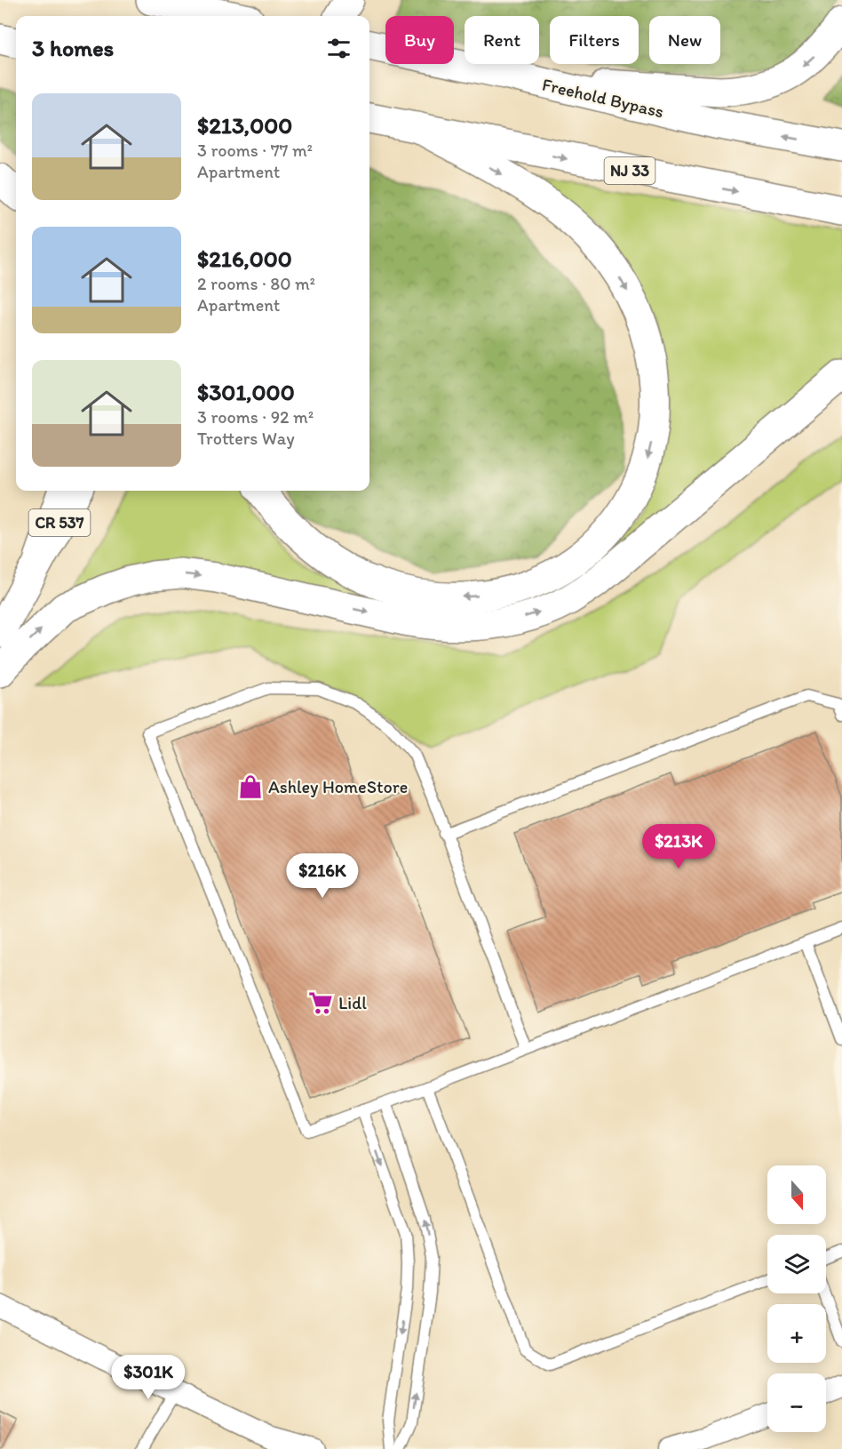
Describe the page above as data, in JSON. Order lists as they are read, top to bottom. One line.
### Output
{"streets":{"main road":["Freehold Bypass","NJ 33","CR 537"]},"places":{"shop":["Ashley HomeStore"],"supermarket":["Lidl"]},"north":"bottom","page":{"chip":["Buy","Rent","Filters","New"],"heading":"3 homes","list":[{"name":"$213,000","note":"3 rooms · 77 m² · Apartment"},{"name":"$216,000","note":"2 rooms · 80 m² · Apartment"},{"name":"$301,000","note":"3 rooms · 92 m² · Trotters Way"}],"price":["$213K","$216K","$301K"],"map_buttons":["+","−"]}}
